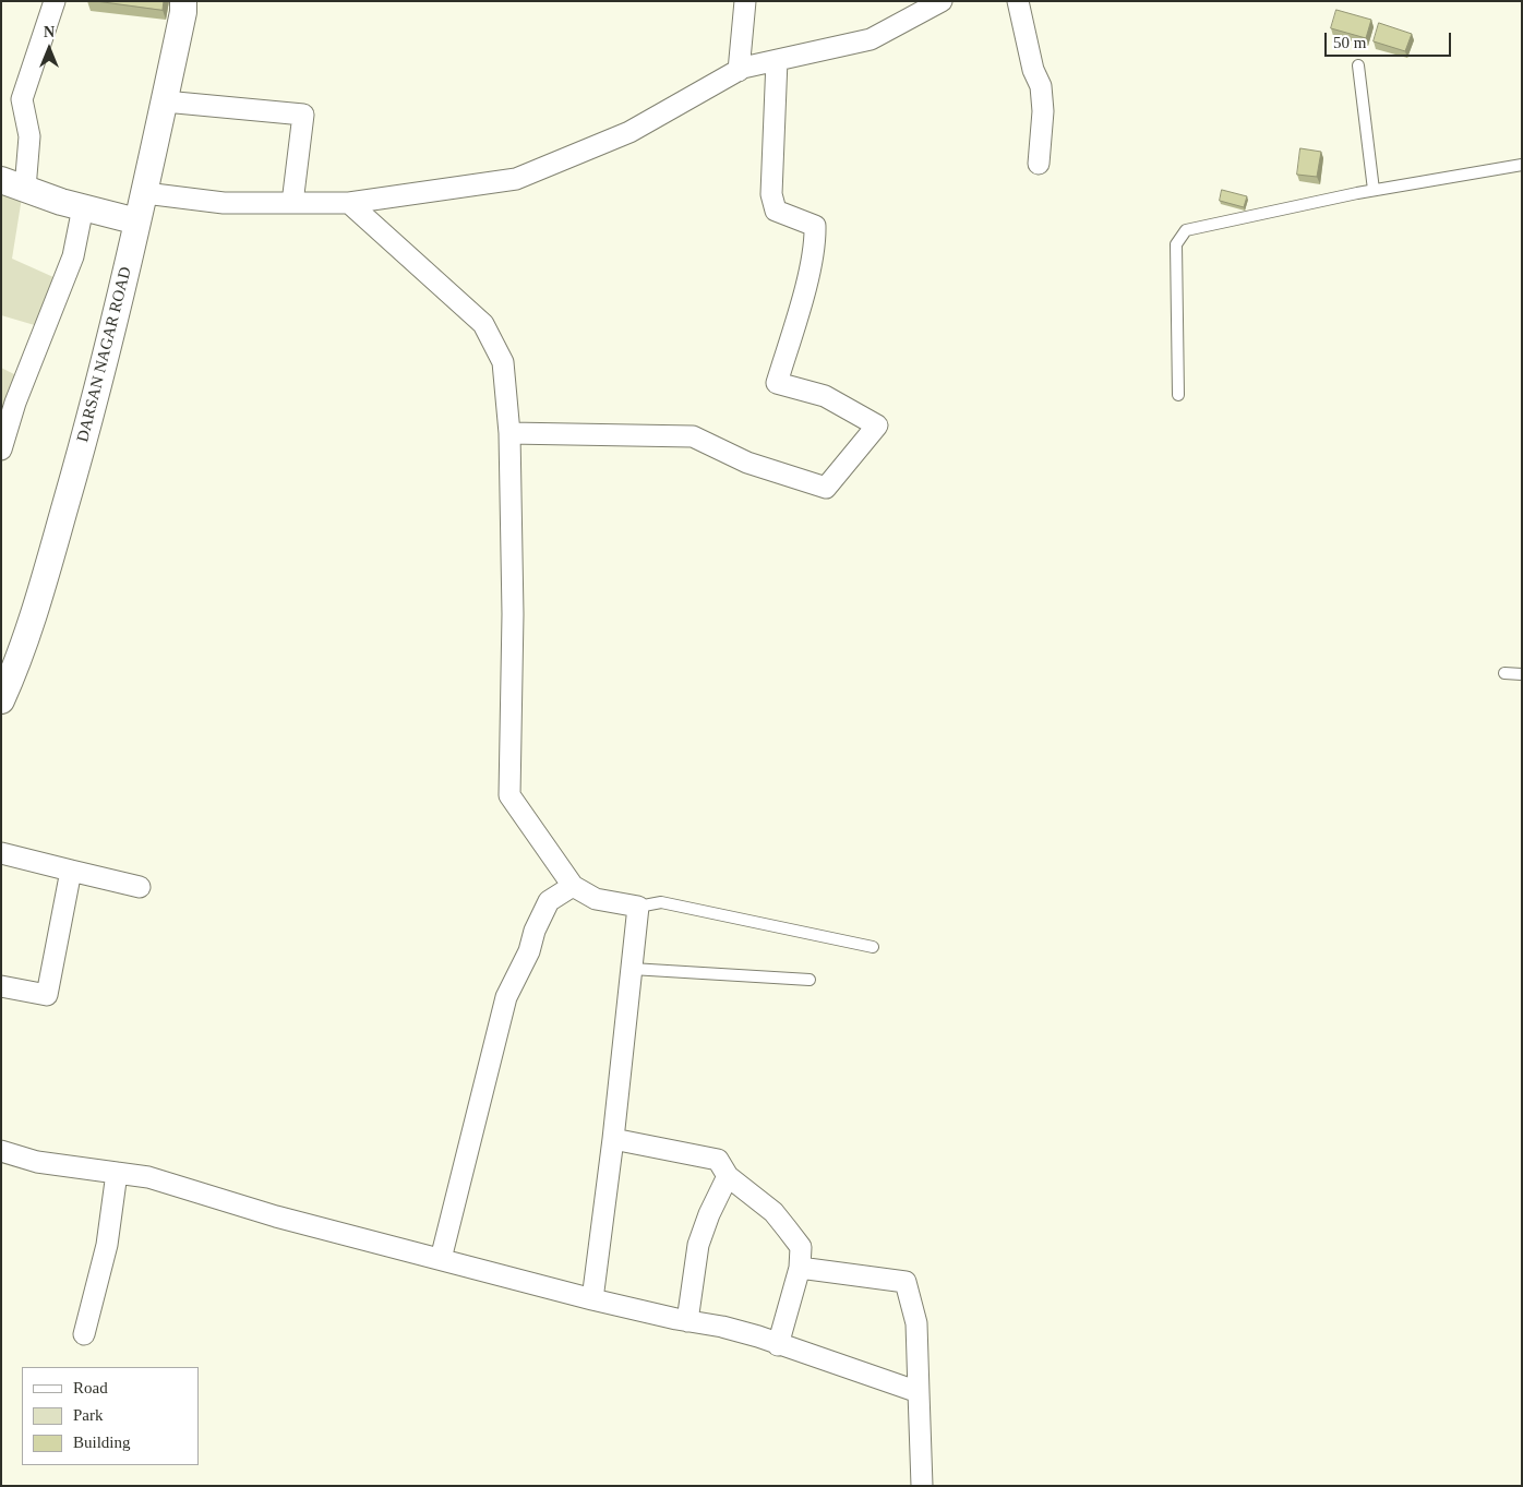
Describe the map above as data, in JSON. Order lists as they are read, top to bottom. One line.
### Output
{"streets":{"street":["DARSAN NAGAR ROAD"]},"legend":["Road","Park","Building"],"scale_bar":"50 m","north":"top"}
